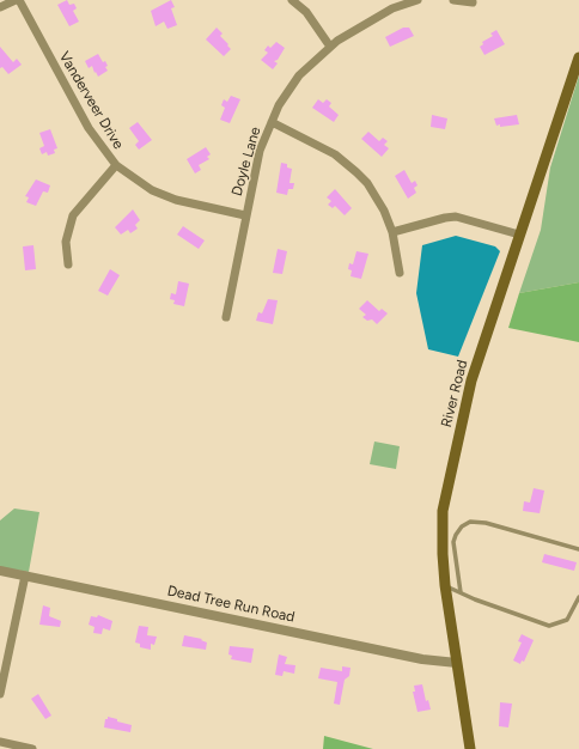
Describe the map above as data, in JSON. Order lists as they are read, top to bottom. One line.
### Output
{"streets":{"main road":["River Road"],"street":["Vanderveer Drive","Doyle Lane","Dead Tree Run Road"]},"crossings":[["Vanderveer Drive","Doyle Lane"],["River Road","Dead Tree Run Road"]]}
